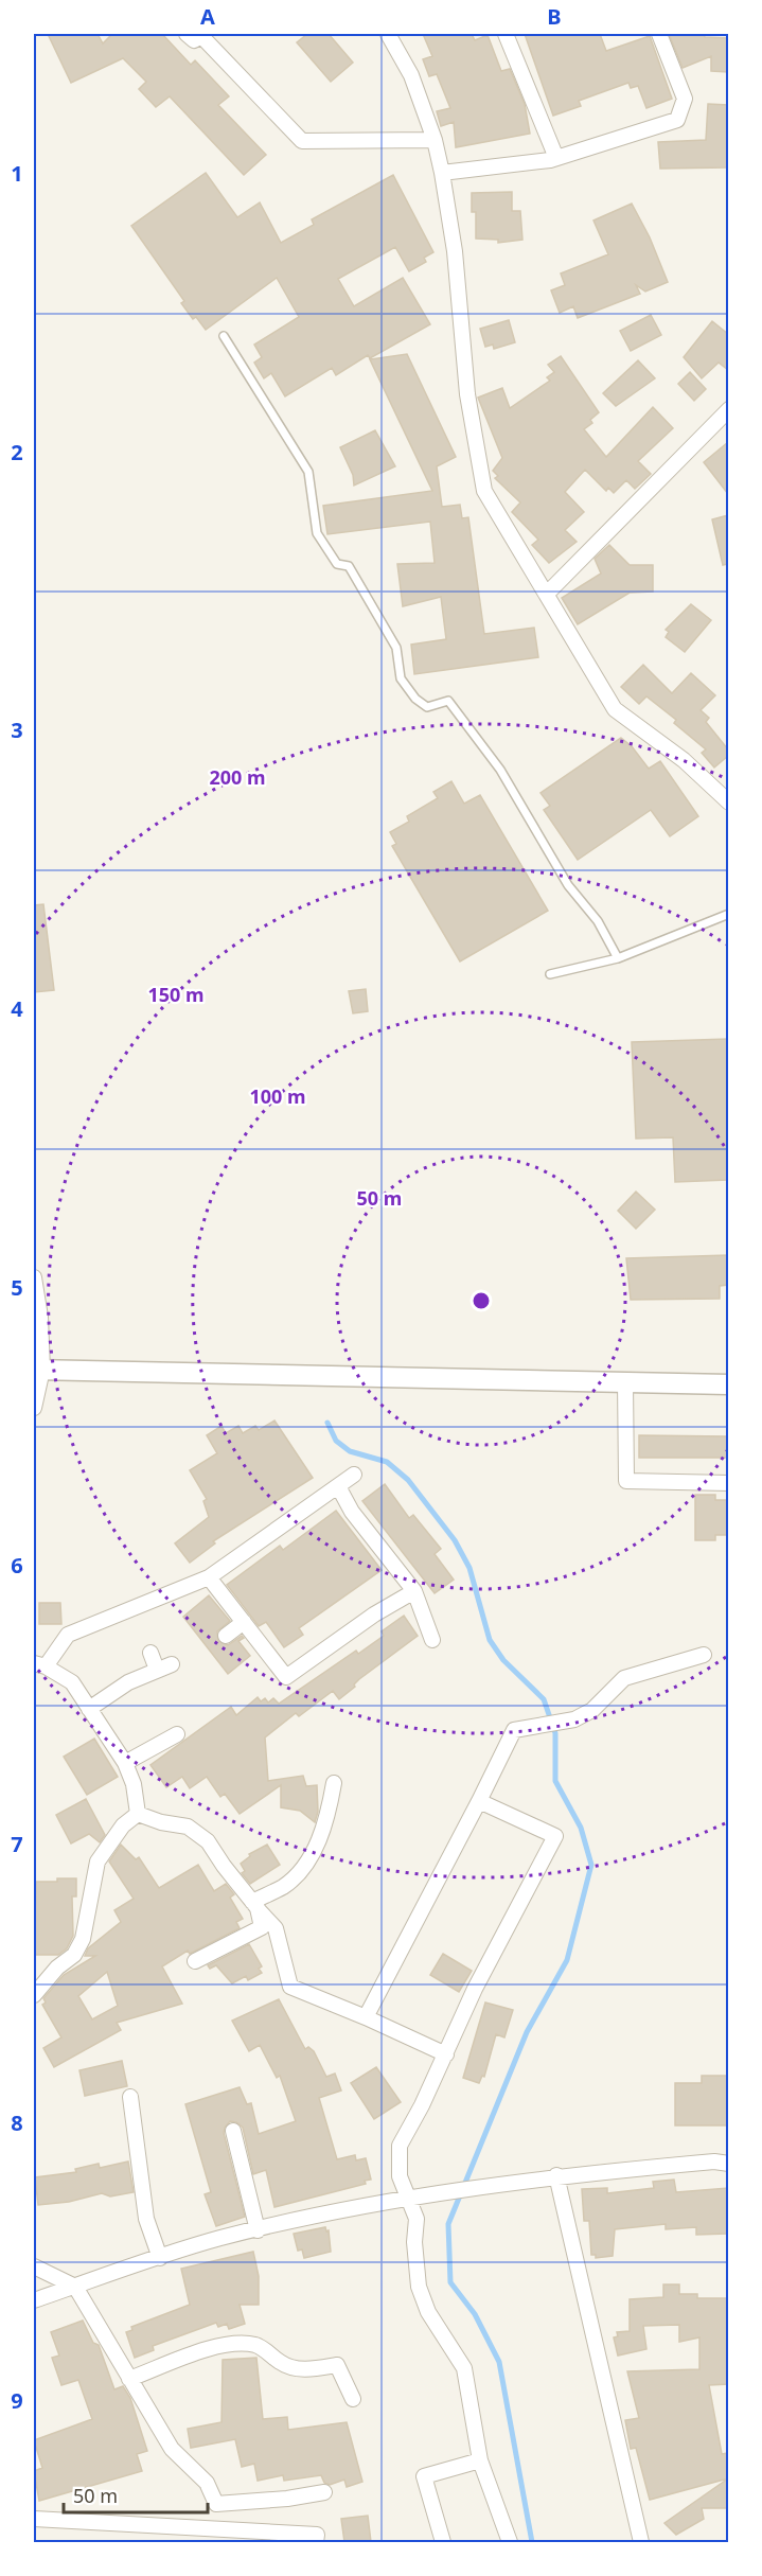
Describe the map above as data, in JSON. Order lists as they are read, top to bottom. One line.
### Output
{"scale_bar":"50 m","grid":{"columns":["A","B"],"rows":["1","2","3","4","5","6","7","8","9"]},"rings":["200 m","150 m","100 m","50 m"]}
